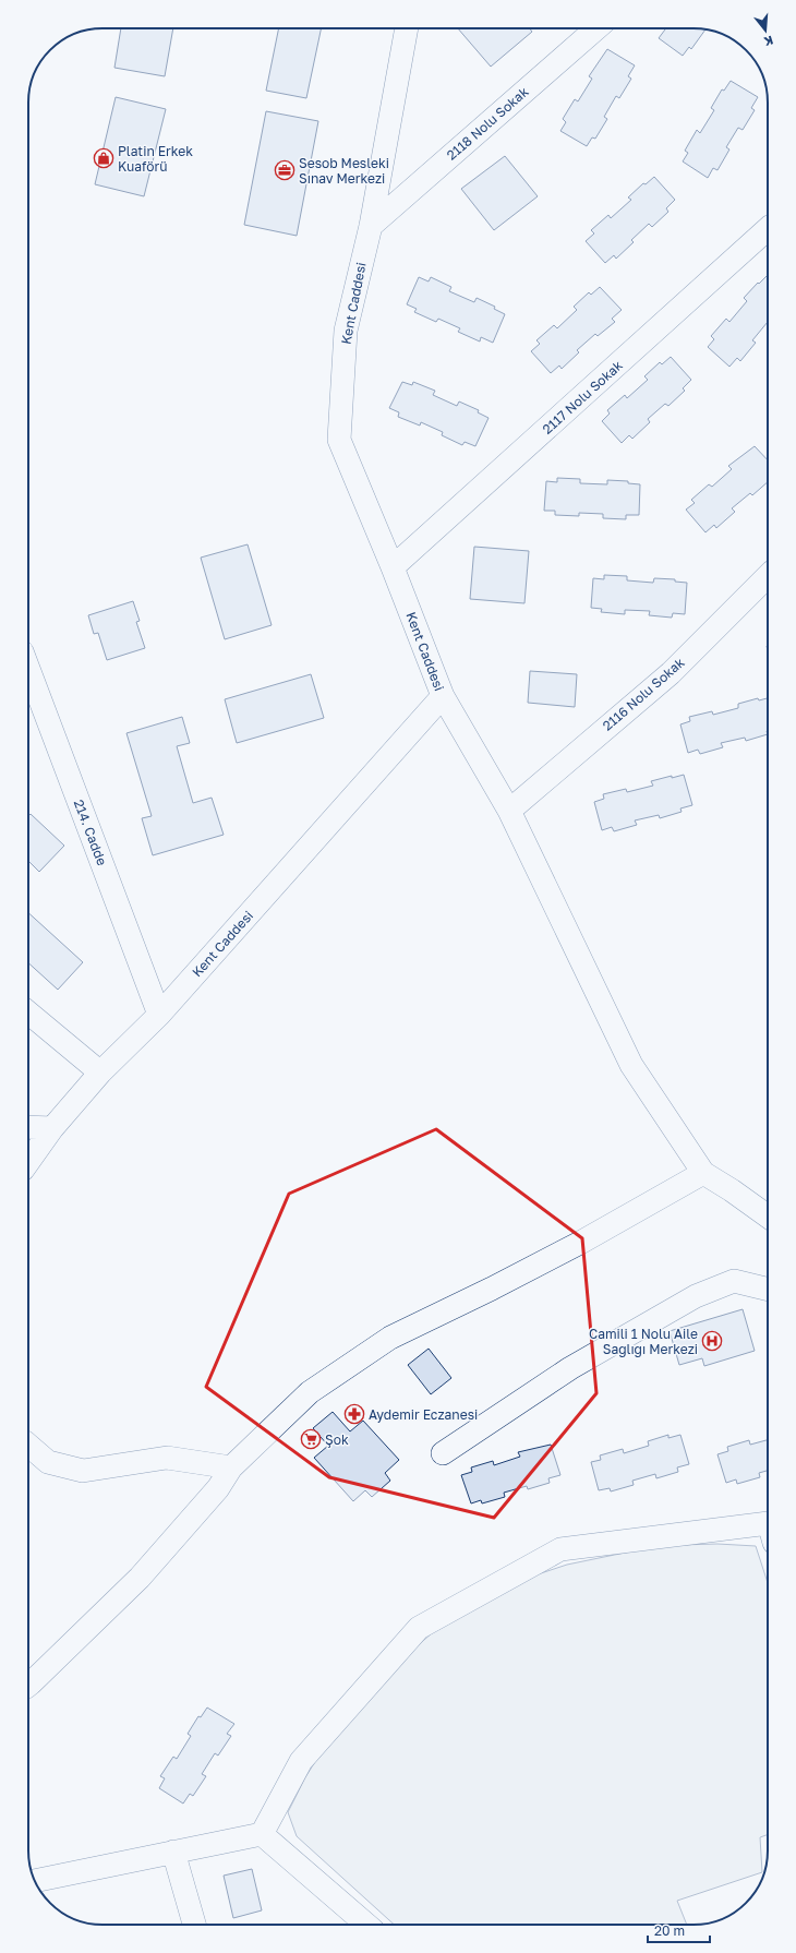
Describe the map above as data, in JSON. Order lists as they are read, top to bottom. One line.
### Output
{"streets":{"street":["2118 Nolu Sokak","Kent Caddesi","2117 Nolu Sokak","2116 Nolu Sokak","214. Cadde"]},"crossings":[["2118 Nolu Sokak","Kent Caddesi"],["Kent Caddesi","2117 Nolu Sokak"],["Kent Caddesi","214. Cadde"]],"places":{"shop":["Platin Erkek Kuaförü"],"office":["Sesob Mesleki Sınav Merkezi"],"hospital":["Camili 1 Nolu Aile Sağlığı Merkezi"],"pharmacy":["Aydemir Eczanesi"],"supermarket":["Şok"]},"scale_bar":"20 m","north":"bottom"}
